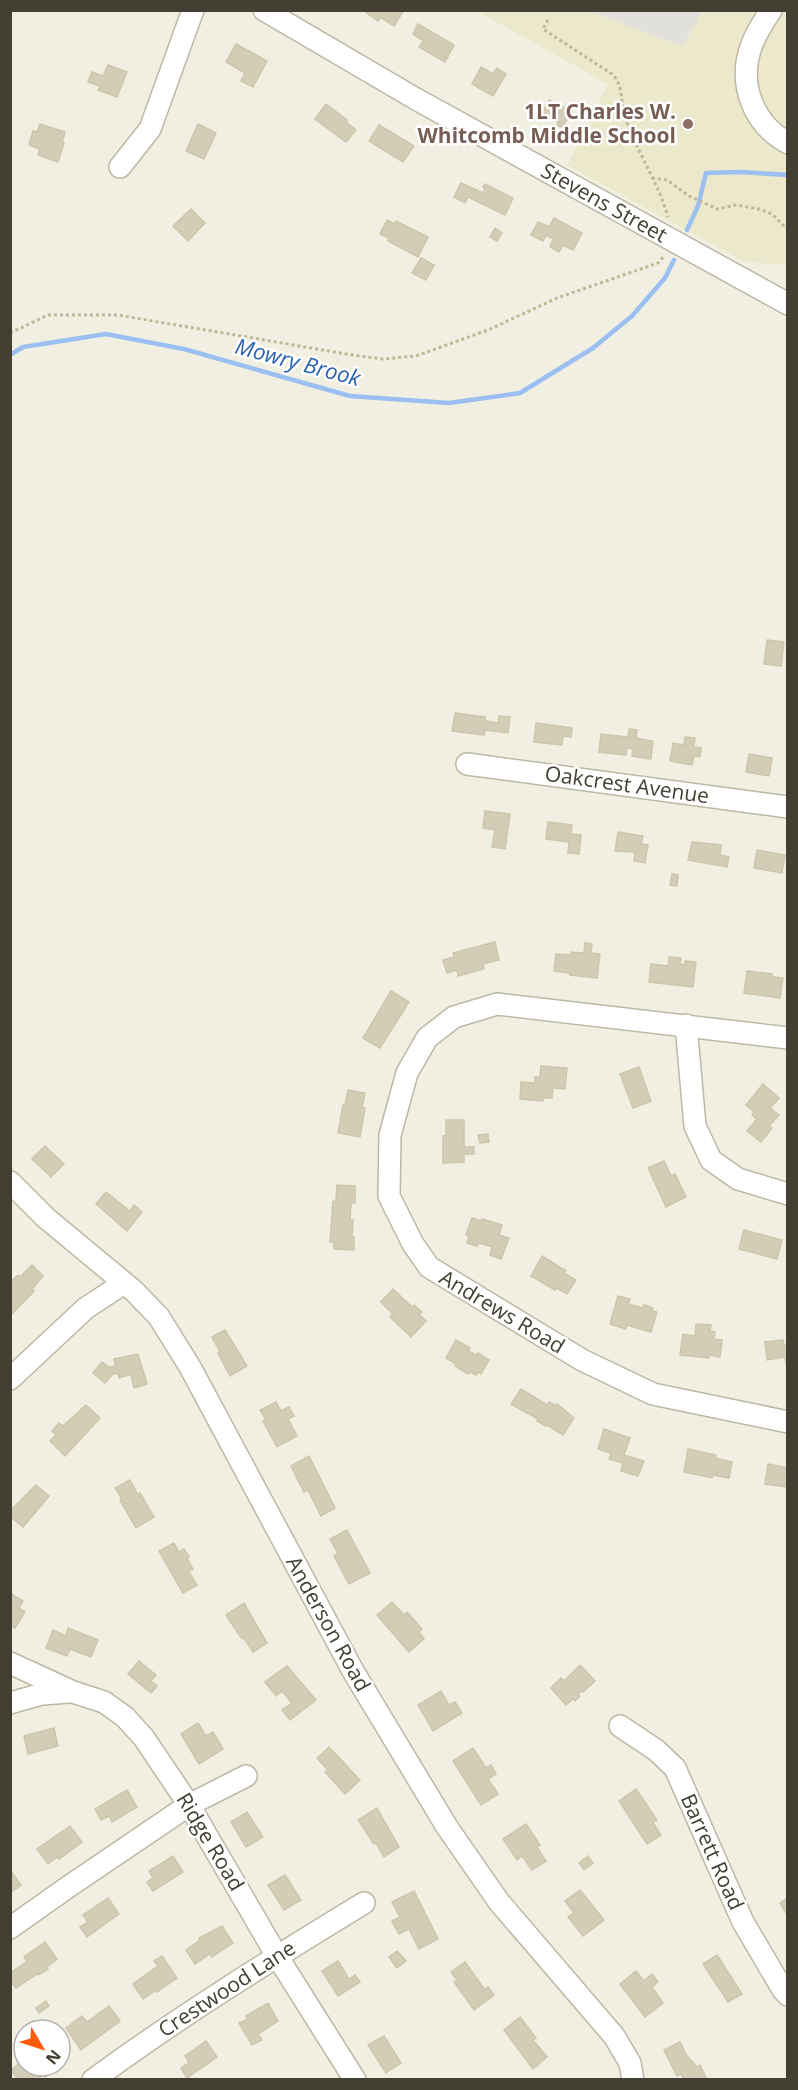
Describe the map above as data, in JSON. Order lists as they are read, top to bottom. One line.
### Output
{"streets":{"street":["Stevens Street","Oakcrest Avenue","Andrews Road","Anderson Road","Ridge Road","Barrett Road","Crestwood Lane"]},"crossings":[["Ridge Road","Crestwood Lane"]],"water":["Mowry Brook"],"places":["1LT Charles W. Whitcomb Middle School"],"north":"bottom right"}
